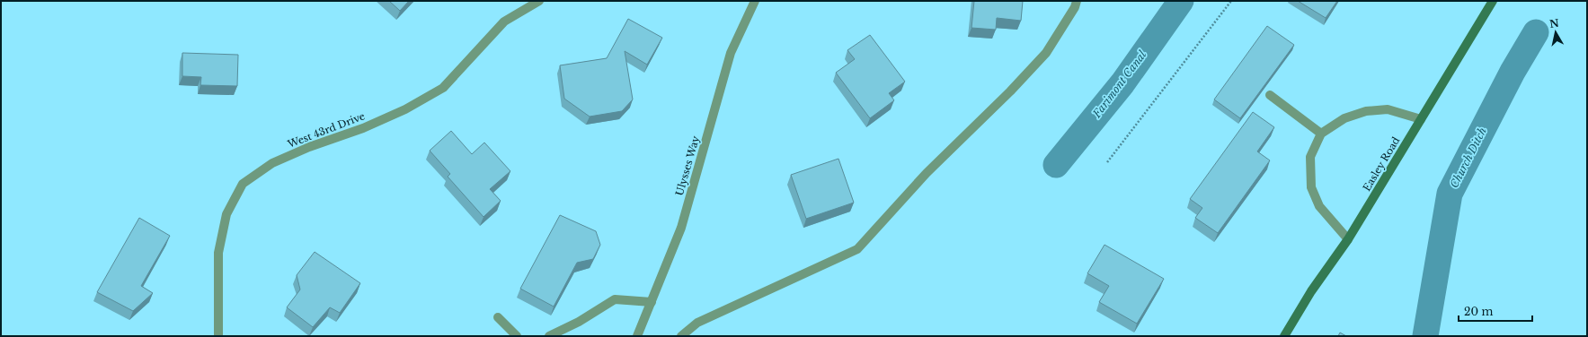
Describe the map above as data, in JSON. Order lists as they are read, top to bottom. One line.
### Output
{"streets":{"street":["West 43rd Drive","Easley Road","Ulysses Way"]},"water":["Farimont Canal","Church Ditch"],"scale_bar":"20 m","north":"top"}
